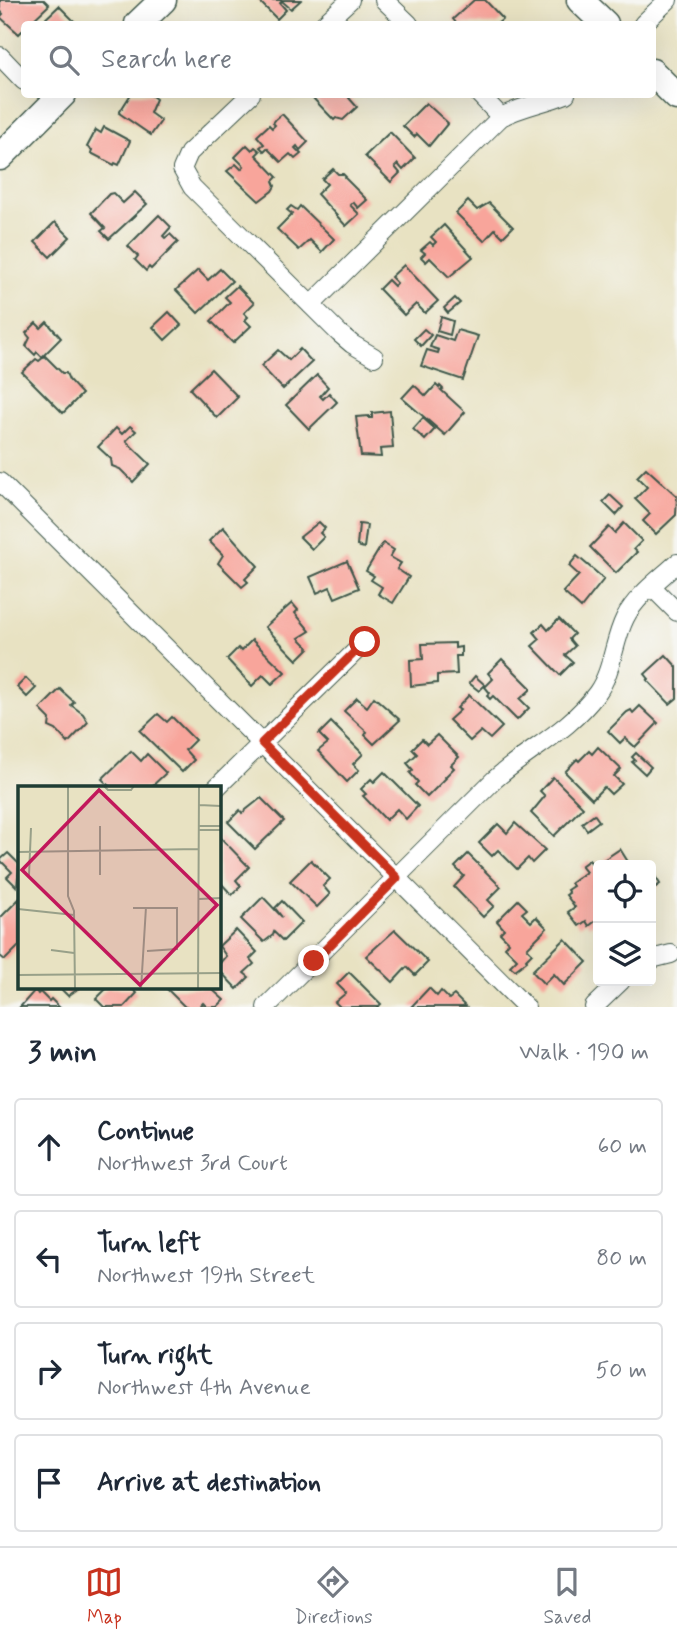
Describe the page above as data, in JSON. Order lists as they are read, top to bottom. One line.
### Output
{"page":{"search":"Search here","heading":["3 min","Walk · 190 m"],"list":[["Continue","Northwest 3rd Court","60 m"],["Turn left","Northwest 19th Street","80 m"],["Turn right","Northwest 4th Avenue","50 m"],"Arrive at destination"],"nav":["Map","Directions","Saved"]}}
